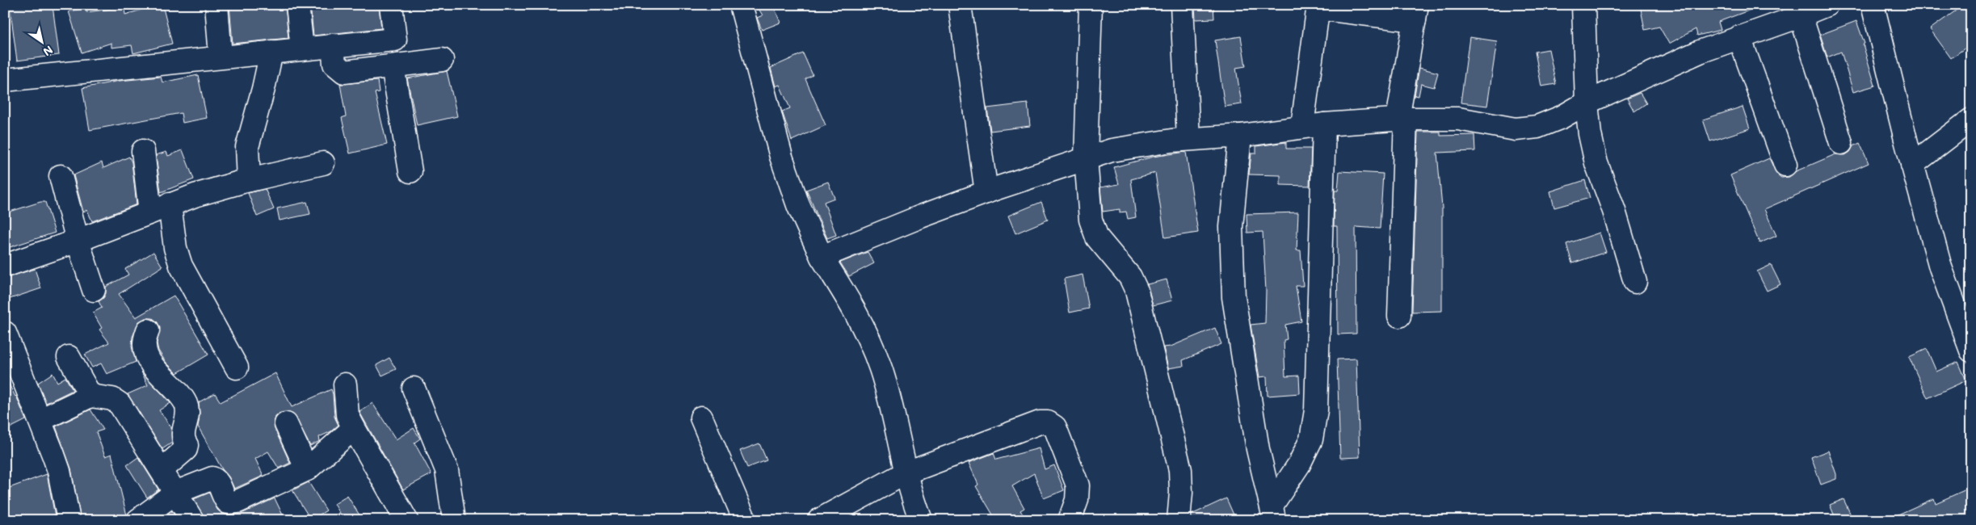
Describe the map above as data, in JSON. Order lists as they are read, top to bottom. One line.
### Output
{"north":"bottom right"}
